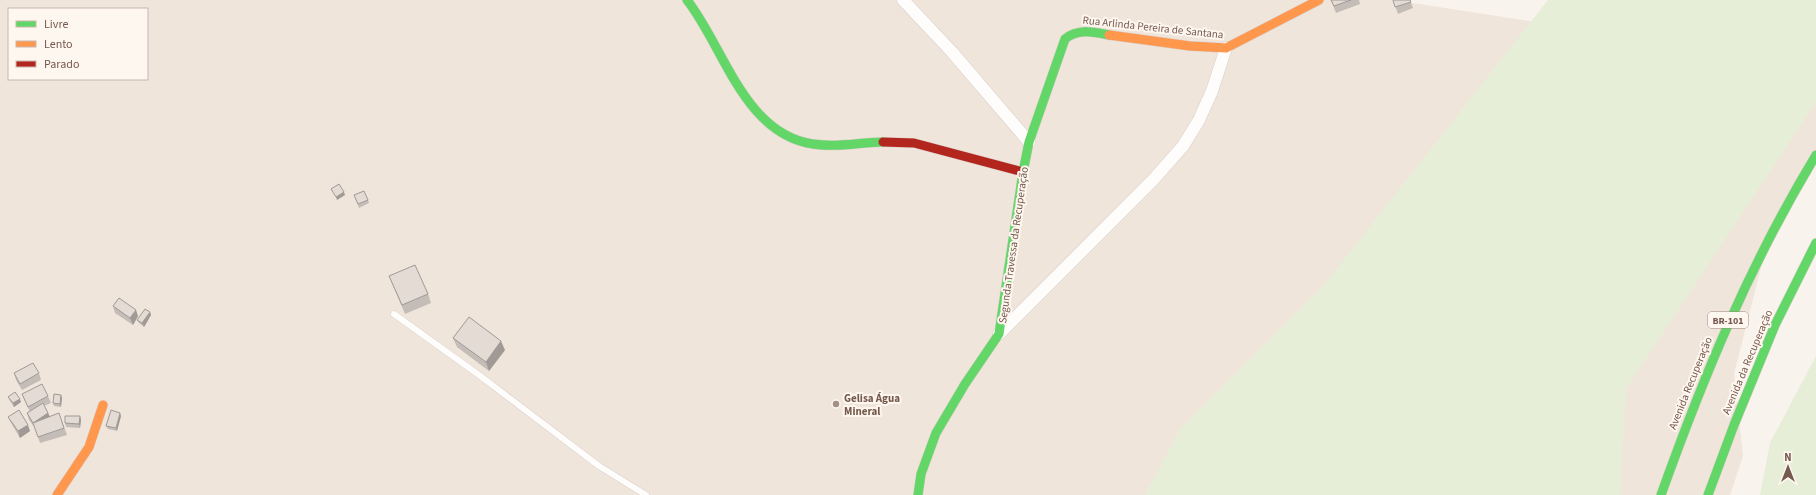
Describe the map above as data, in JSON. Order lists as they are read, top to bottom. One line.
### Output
{"streets":{"main road":["Rua Arlinda Pereira de Santana","Segunda Travessa da Recuperação","BR-101","Avenida da Recuperação","Avenida Recuperação"]},"crossings":[["Rua Arlinda Pereira de Santana","Segunda Travessa da Recuperação"]],"places":["Gelisa Água Mineral"],"legend":["Livre","Lento","Parado"],"north":"top"}
